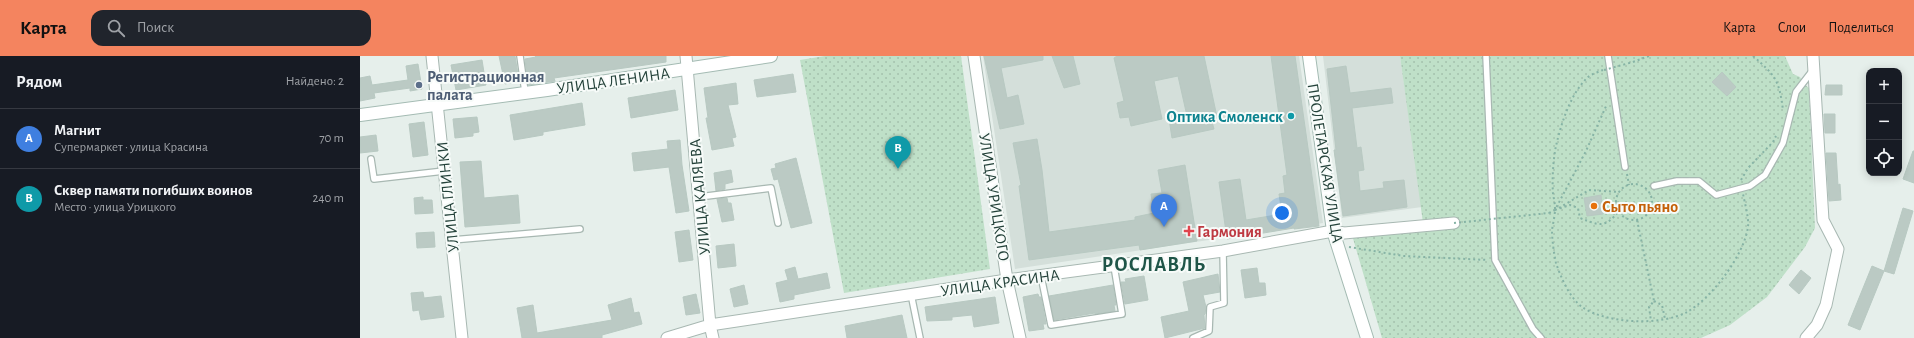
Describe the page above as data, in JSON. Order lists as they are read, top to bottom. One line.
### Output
{"streets":{"main road":["УЛИЦА ЛЕНИНА","ПРОЛЕТАРСКАЯ УЛИЦА"],"street":["УЛИЦА ГЛИНКИ","УЛИЦА КАЛЯЕВА","УЛИЦА УРИЦКОГО","УЛИЦА КРАСИНА"]},"crossings":[["УЛИЦА ЛЕНИНА","УЛИЦА ГЛИНКИ"],["УЛИЦА ЛЕНИНА","УЛИЦА КАЛЯЕВА"],["ПРОЛЕТАРСКАЯ УЛИЦА","УЛИЦА КРАСИНА"],["УЛИЦА КАЛЯЕВА","УЛИЦА КРАСИНА"],["УЛИЦА УРИЦКОГО","УЛИЦА КРАСИНА"]],"districts":["РОСЛАВЛЬ"],"places":{"other":["Регистрационная палата","Оптика Смоленск","Сыто пьяно"],"health":["Гармония"]},"page":{"header":"Карта","search":"Поиск","nav":["Карта","Слои","Поделиться"],"heading":["Рядом","Найдено: 2"],"map_buttons":["+","−"],"list":[{"mark":"A","name":"Магнит","note":"Супермаркет · улица Красина","value":"70 m"},{"mark":"B","name":"Сквер памяти погибших воинов","note":"Место · улица Урицкого","value":"240 m"}],"pins":["B","A"]}}
